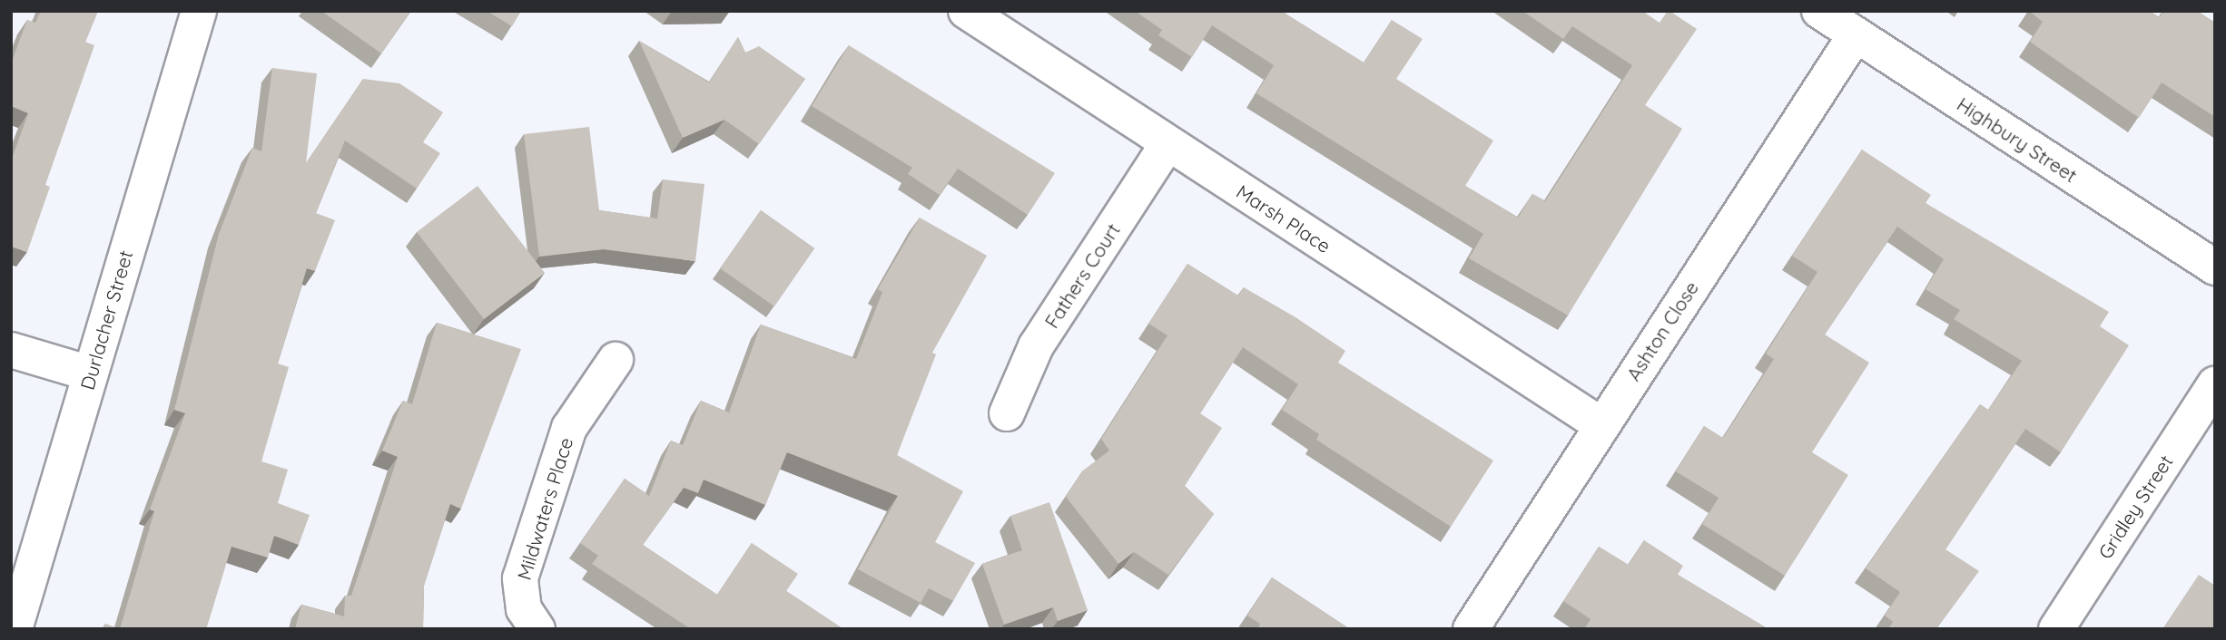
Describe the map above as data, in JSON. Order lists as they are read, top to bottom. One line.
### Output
{"streets":{"street":["Highbury Street","Marsh Place","Fathers Court","Durlacher Street","Ashton Close","Gridley Street","Mildwaters Place"]},"crossings":[["Highbury Street","Ashton Close"],["Marsh Place","Fathers Court"],["Marsh Place","Ashton Close"]]}
